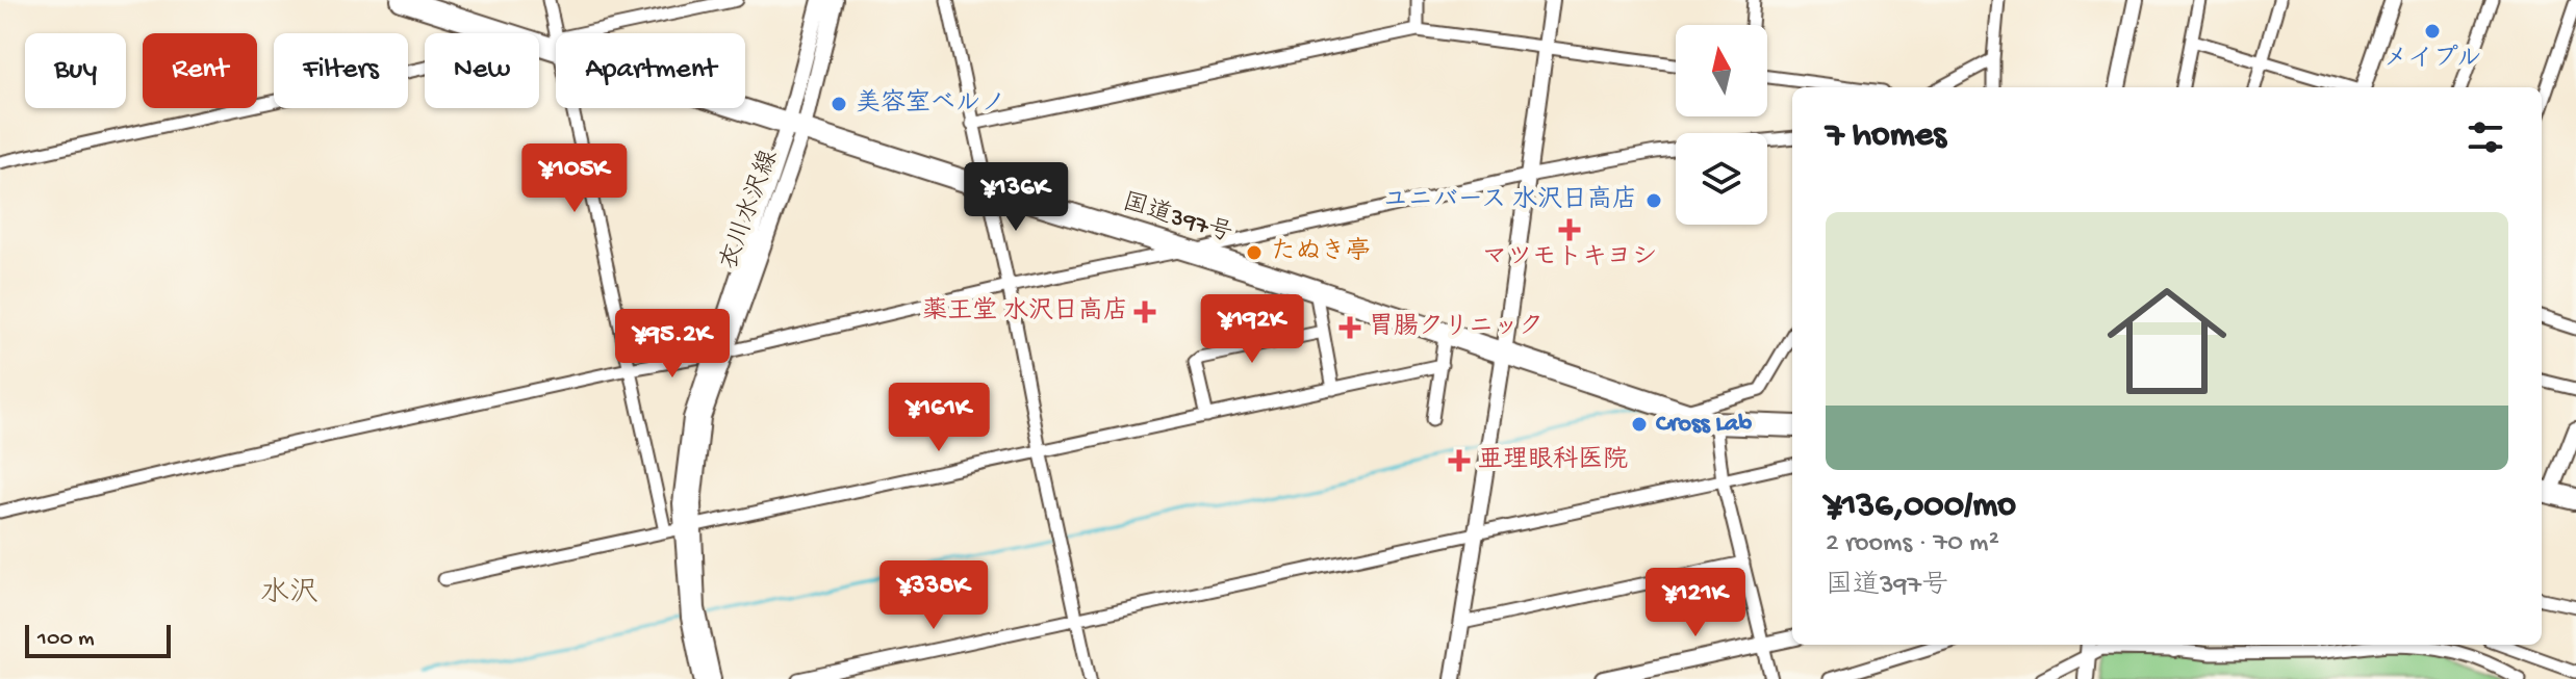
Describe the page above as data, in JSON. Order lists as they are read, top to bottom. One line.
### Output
{"streets":{"highway":["国道397号"],"main road":["衣川水沢線"]},"crossings":[["衣川水沢線","国道397号"]],"districts":["水沢"],"places":{"other":["メイプル","美容室ベルノ","ユニバース 水沢日高店","たぬき亭","Cross Lab"],"health":["マツモトキヨシ","薬王堂 水沢日高店","胃腸クリニック","亜理眼科医院"]},"scale_bar":"100 m","north":"top","page":{"chip":["Buy","Rent","Filters","New","Apartment"],"heading":"7 homes","price":["¥105K","¥136K","¥192K","¥95.2K","¥161K","¥338K","¥121K"],"list":[{"name":"¥136,000/mo","note":"2 rooms · 70 m² · 国道397号"}],"scale":"100 m"}}
